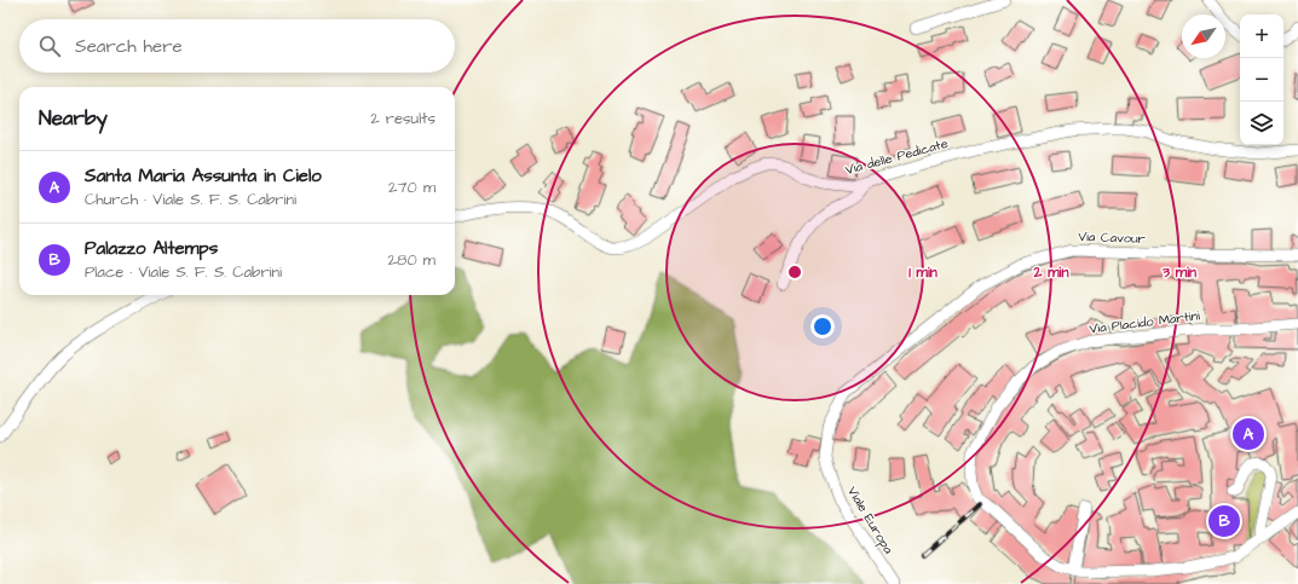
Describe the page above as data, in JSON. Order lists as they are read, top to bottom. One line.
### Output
{"streets":{"street":["Via delle Pedicate","Via Cavour","Via Placido Martini","Viale Europa"]},"crossings":[["Via Cavour","Viale Europa"]],"north":"bottom left","page":{"map_buttons":["+","−"],"search":"Search here","heading":["Nearby","2 results"],"list":[{"mark":"A","name":"Santa Maria Assunta in Cielo","note":"Church · Viale S. F. S. Cabrini","value":"270 m"},{"mark":"B","name":"Palazzo Altemps","note":"Place · Viale S. F. S. Cabrini","value":"280 m"}],"pins":["A","B"]},"rings":["1 min","2 min","3 min"]}
